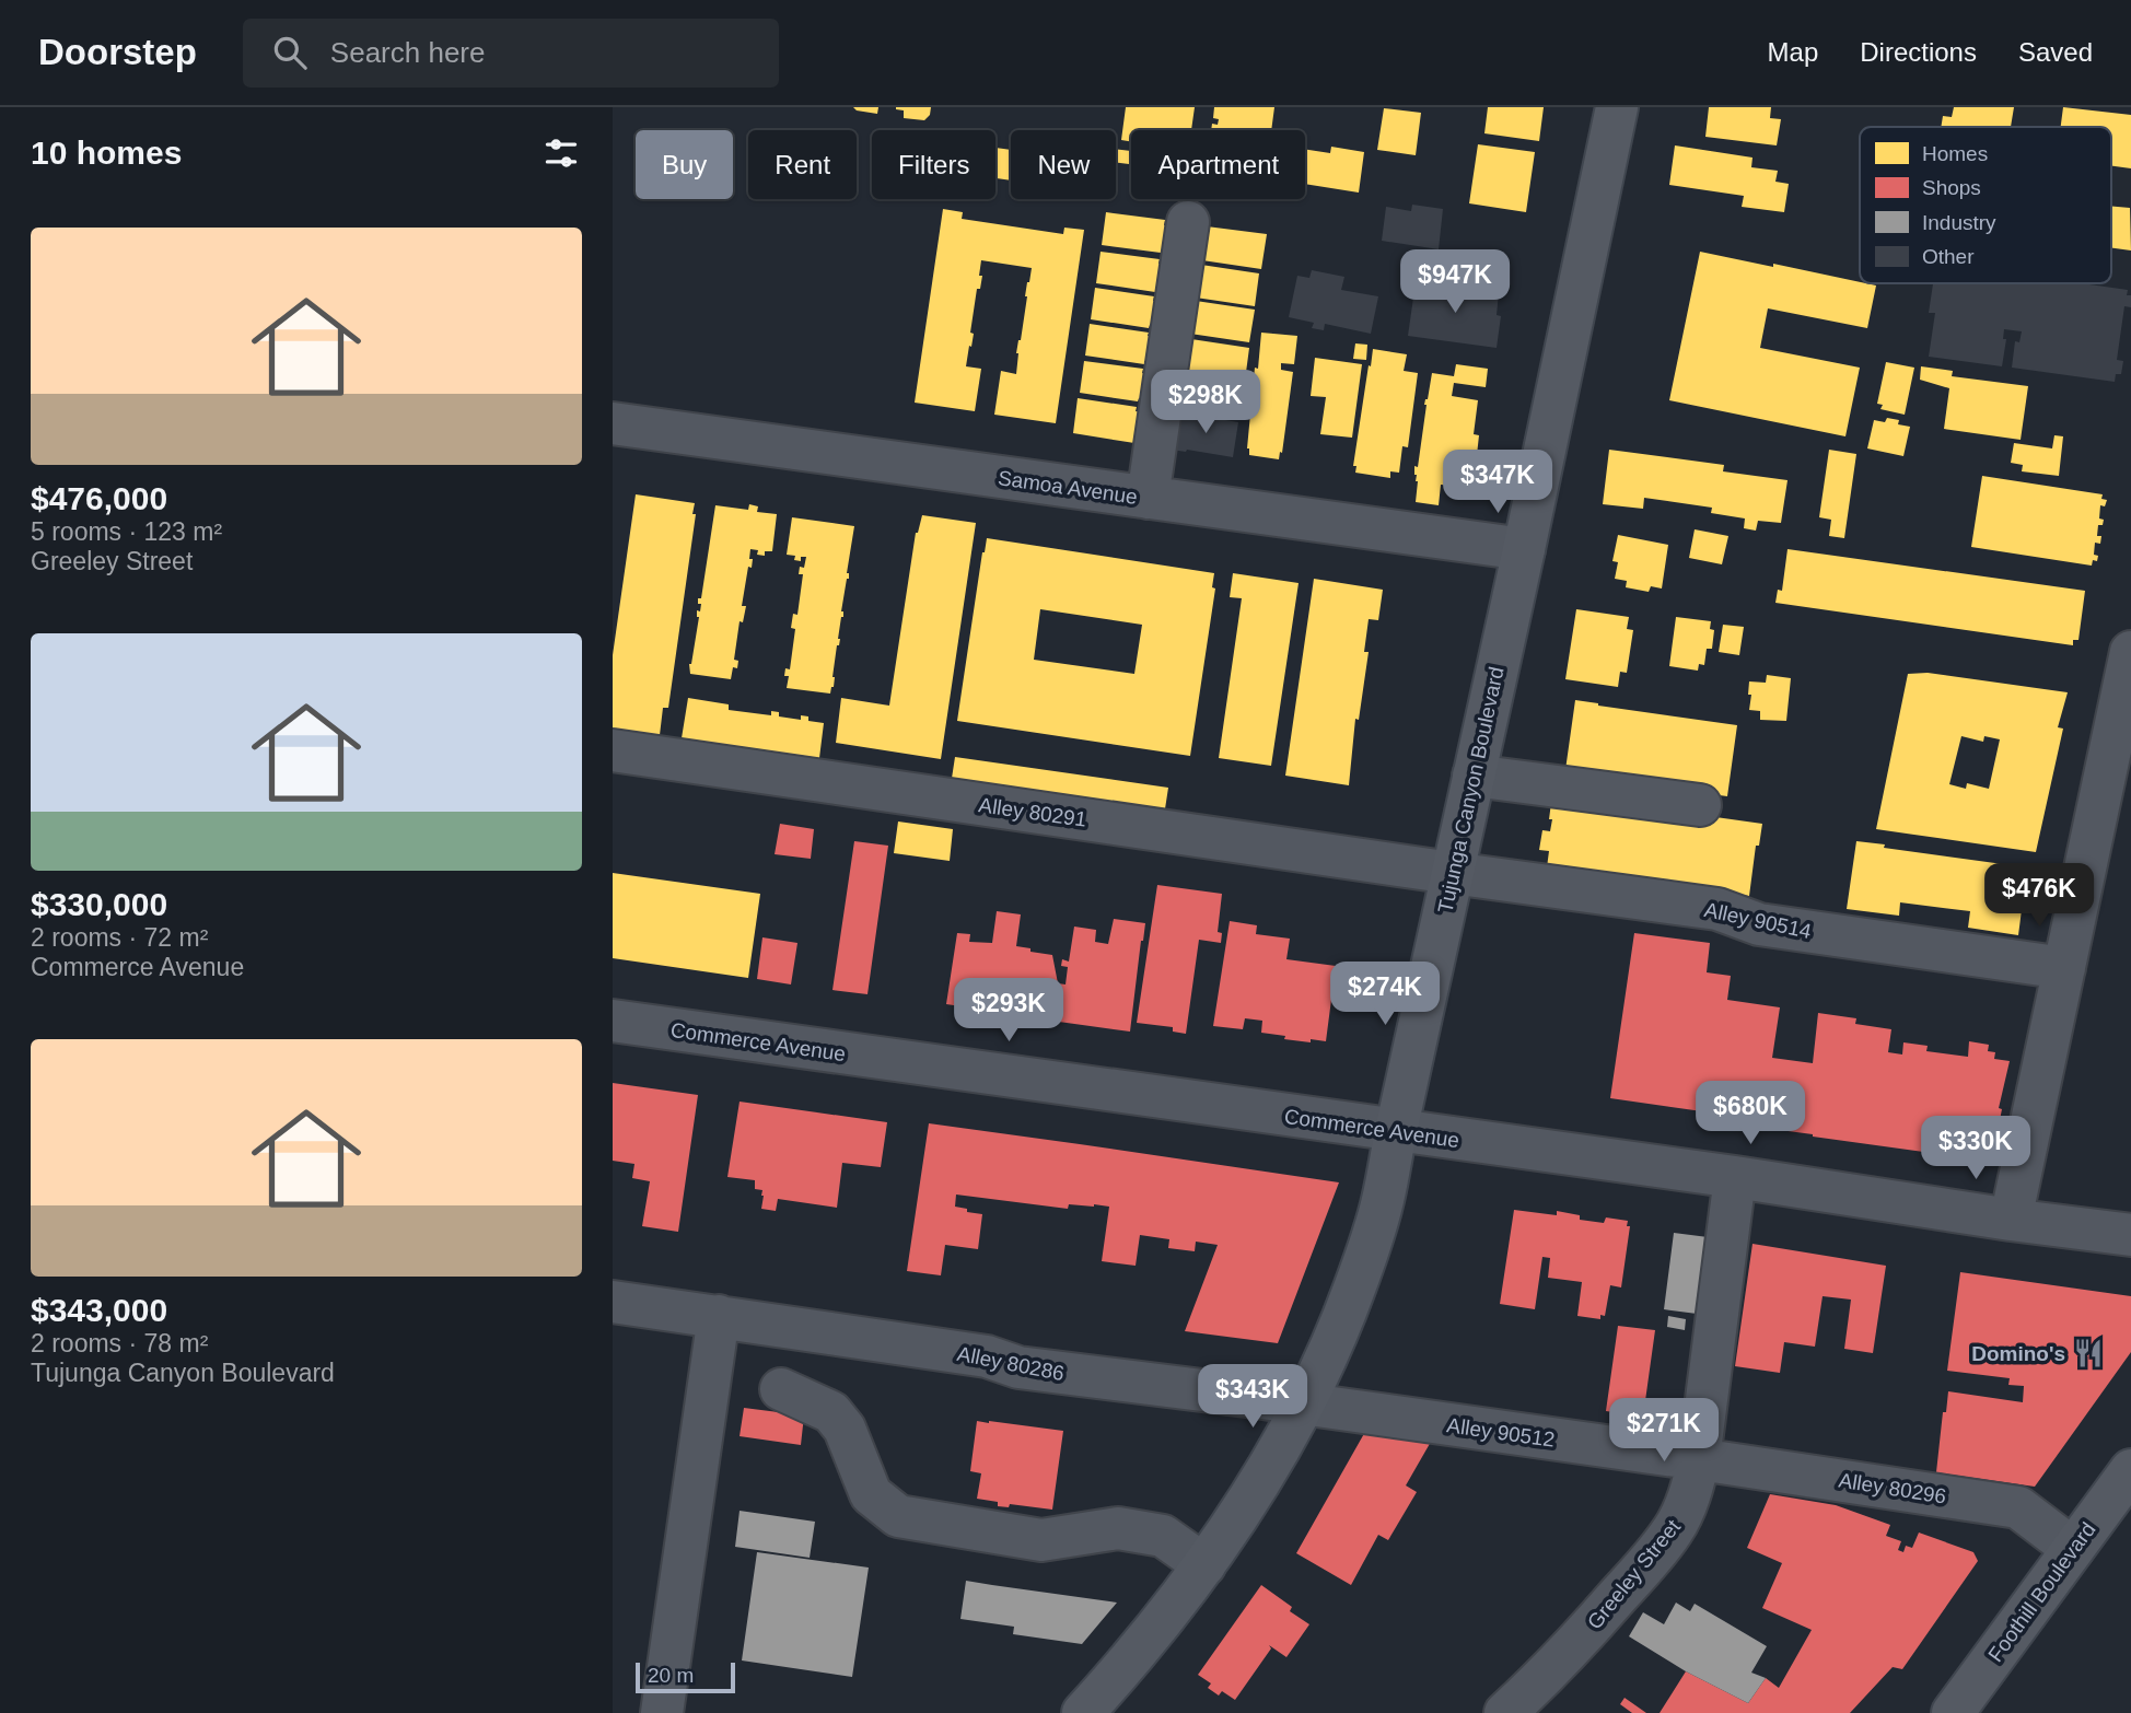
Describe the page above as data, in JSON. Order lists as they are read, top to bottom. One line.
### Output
{"streets":{"main road":["Tujunga Canyon Boulevard","Foothill Boulevard"],"street":["Samoa Avenue","Alley 80291","Alley 90514","Commerce Avenue","Alley 80286","Alley 90512","Alley 80296","Greeley Street"]},"crossings":[["Samoa Avenue","Tujunga Canyon Boulevard"],["Tujunga Canyon Boulevard","Alley 80291"],["Tujunga Canyon Boulevard","Alley 90514"],["Tujunga Canyon Boulevard","Commerce Avenue"],["Tujunga Canyon Boulevard","Alley 80286"],["Tujunga Canyon Boulevard","Alley 90512"],["Alley 80291","Alley 90514"],["Commerce Avenue","Greeley Street"],["Alley 80286","Alley 90512"],["Alley 90512","Alley 80296"],["Alley 90512","Greeley Street"],["Alley 80296","Greeley Street"],["Alley 80296","Foothill Boulevard"]],"places":{"restaurant":["Domino's"]},"legend":["Homes","Shops","Industry","Other"],"scale_bar":"20 m","page":{"header":"Doorstep","search":"Search here","nav":["Map","Directions","Saved"],"heading":"10 homes","chip":["Buy","Rent","Filters","New","Apartment"],"list":[{"name":"$476,000","note":"5 rooms · 123 m² · Greeley Street"},{"name":"$330,000","note":"2 rooms · 72 m² · Commerce Avenue"},{"name":"$343,000","note":"2 rooms · 78 m² · Tujunga Canyon Boulevard"}],"price":["$947K","$298K","$347K","$476K","$274K","$293K","$680K","$330K","$343K","$271K"],"scale":"20 m"}}
